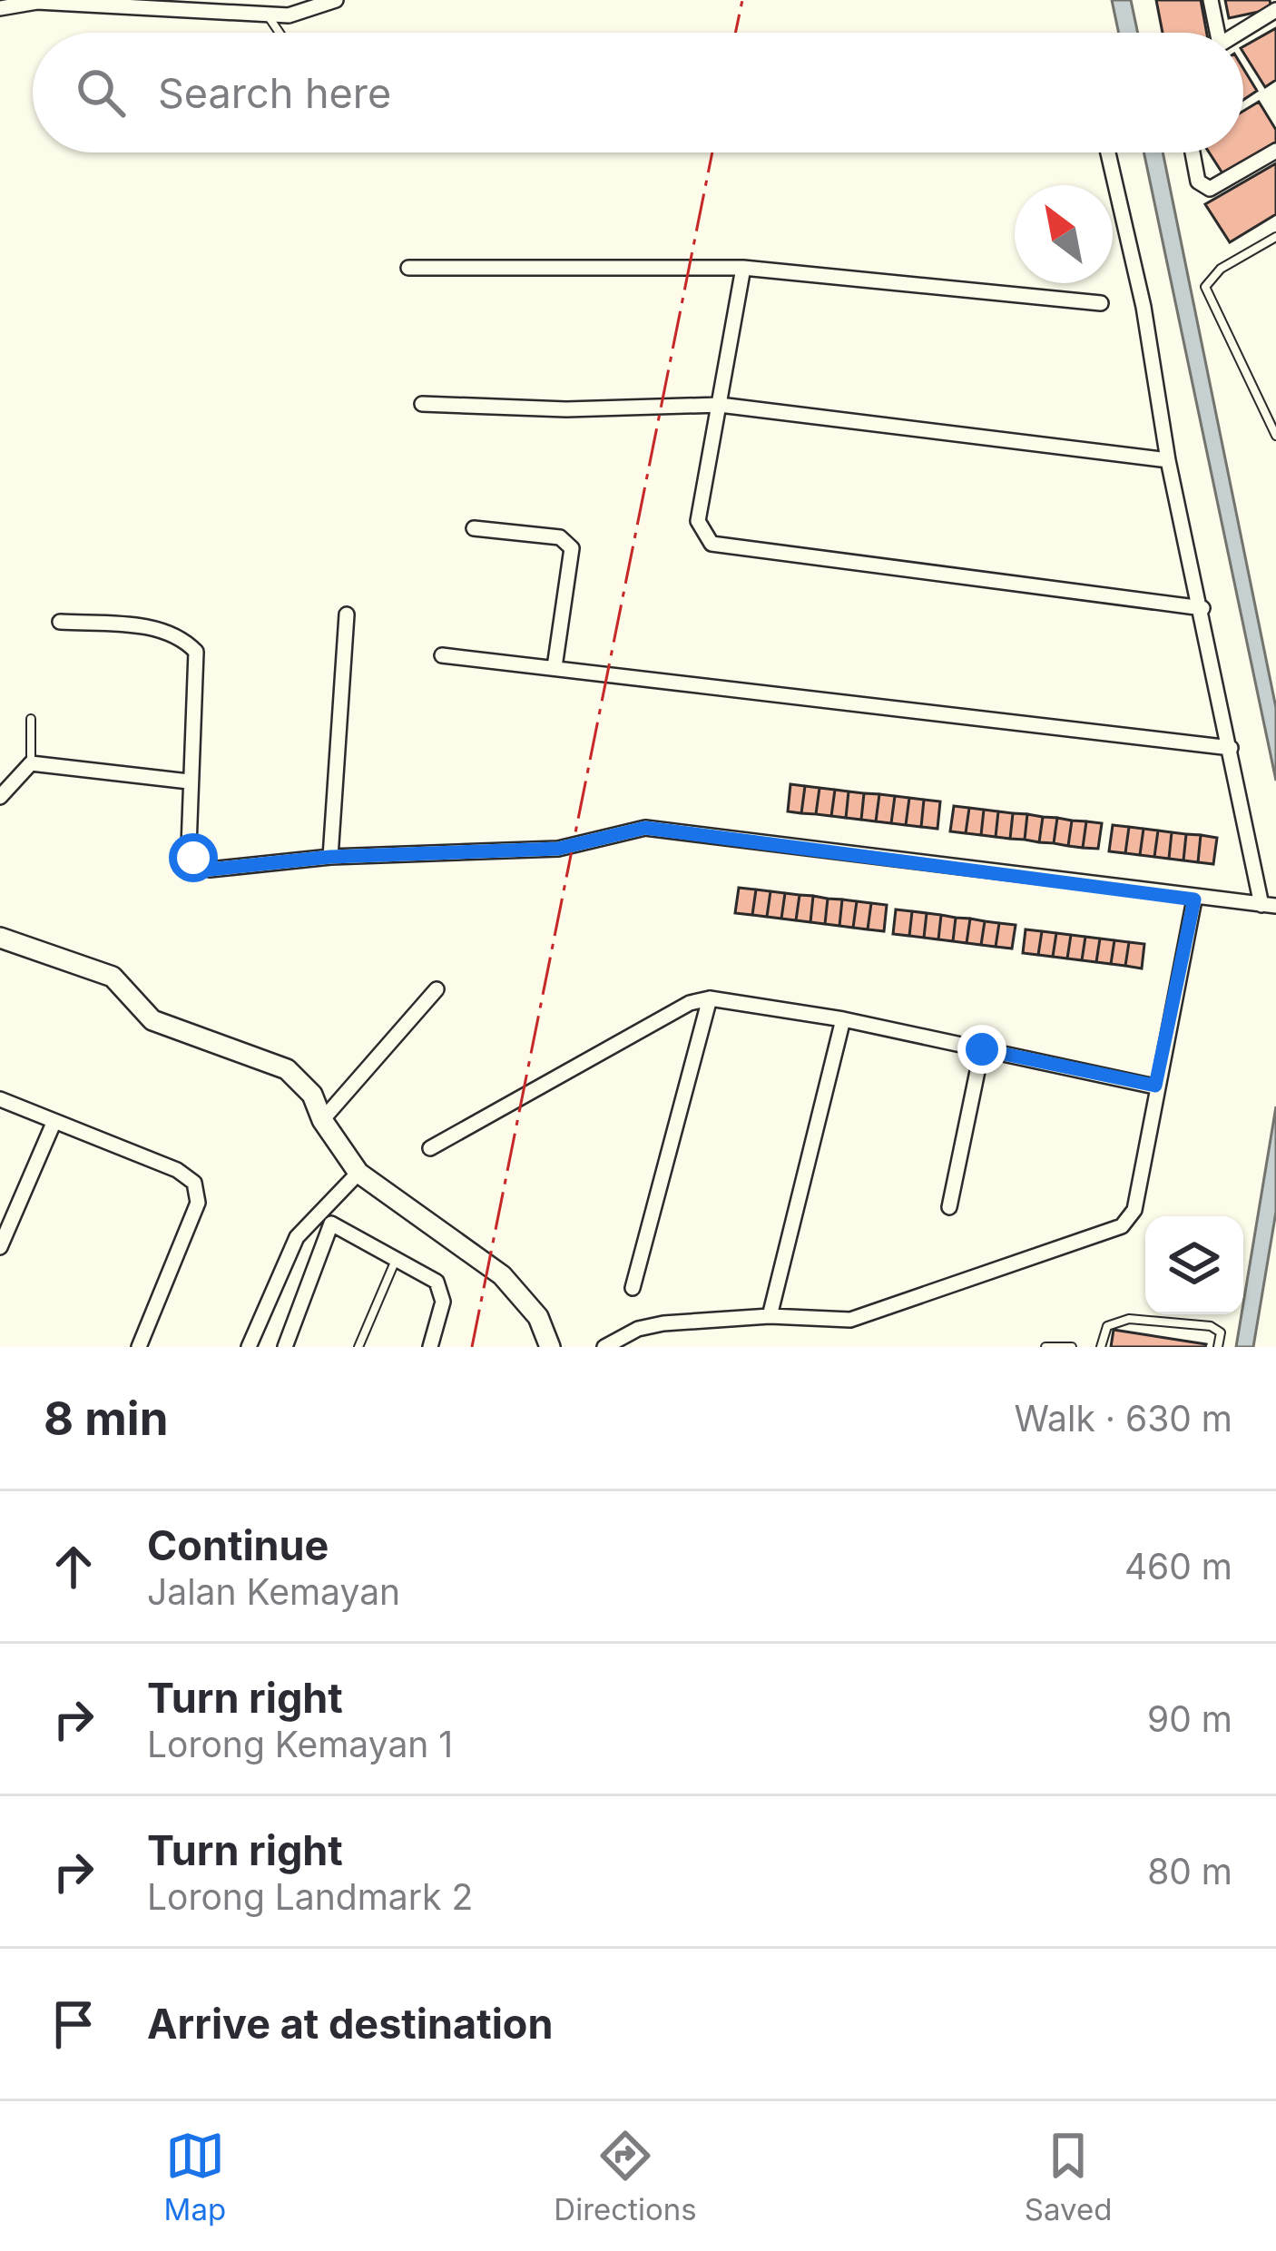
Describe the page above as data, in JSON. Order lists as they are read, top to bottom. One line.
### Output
{"north":"top left","page":{"search":"Search here","heading":["8 min","Walk · 630 m"],"list":[["Continue","Jalan Kemayan","460 m"],["Turn right","Lorong Kemayan 1","90 m"],["Turn right","Lorong Landmark 2","80 m"],"Arrive at destination"],"nav":["Map","Directions","Saved"]}}
